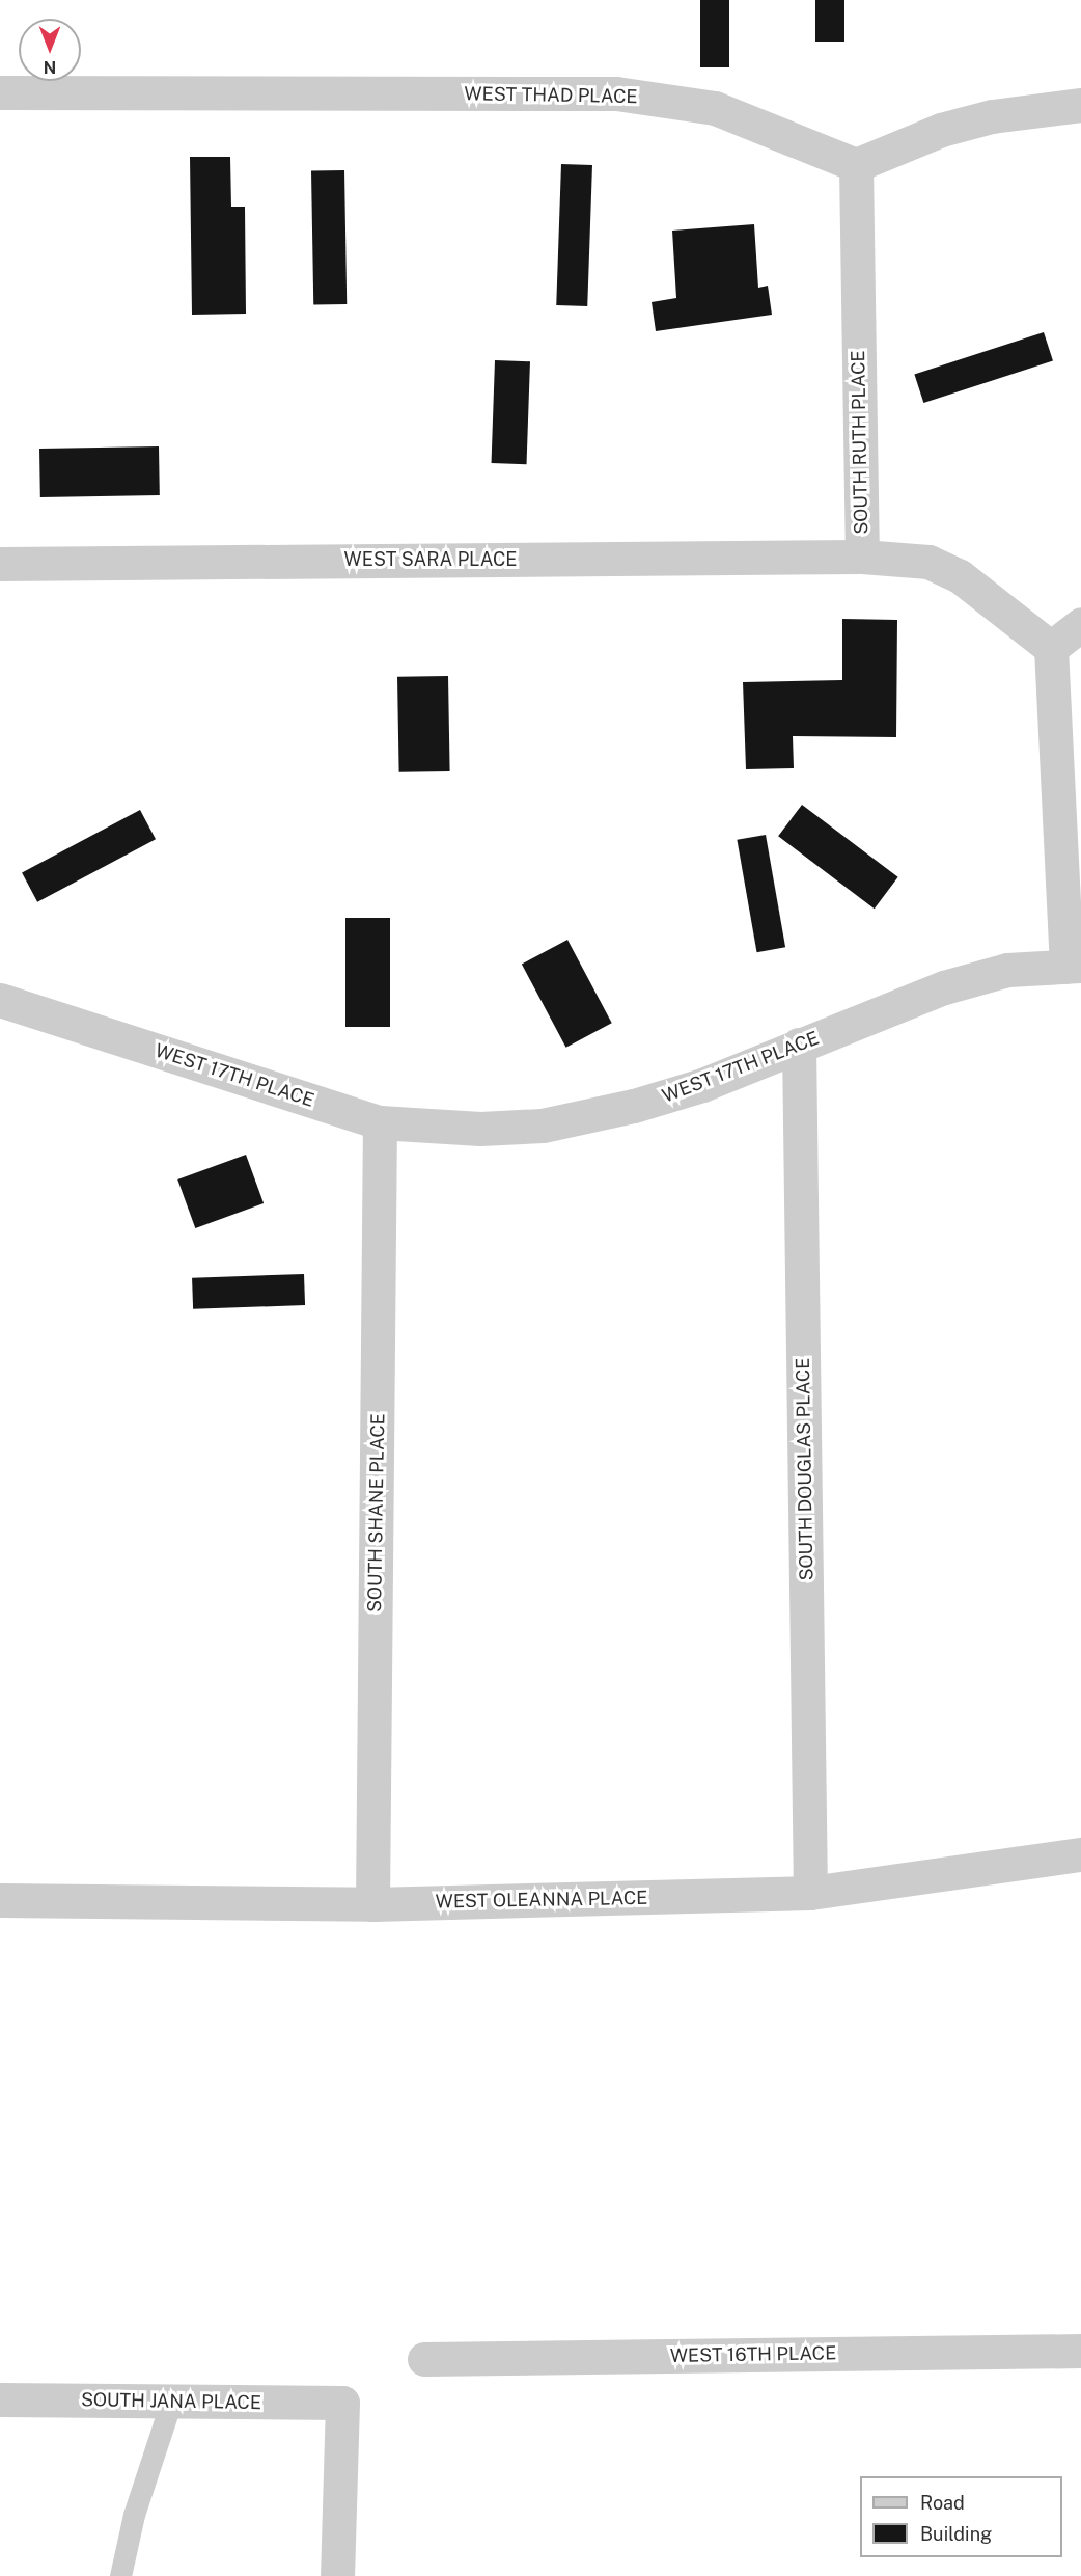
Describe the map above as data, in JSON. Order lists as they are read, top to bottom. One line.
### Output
{"streets":{"street":["WEST THAD PLACE","SOUTH RUTH PLACE","WEST SARA PLACE","WEST 17TH PLACE","SOUTH DOUGLAS PLACE","SOUTH SHANE PLACE","WEST OLEANNA PLACE","WEST 16TH PLACE","SOUTH JANA PLACE"]},"crossings":[["WEST THAD PLACE","SOUTH RUTH PLACE"],["SOUTH RUTH PLACE","WEST SARA PLACE"],["WEST 17TH PLACE","SOUTH DOUGLAS PLACE"],["WEST 17TH PLACE","SOUTH SHANE PLACE"],["SOUTH DOUGLAS PLACE","WEST OLEANNA PLACE"],["SOUTH SHANE PLACE","WEST OLEANNA PLACE"]],"legend":["Road","Building"],"north":"bottom"}
